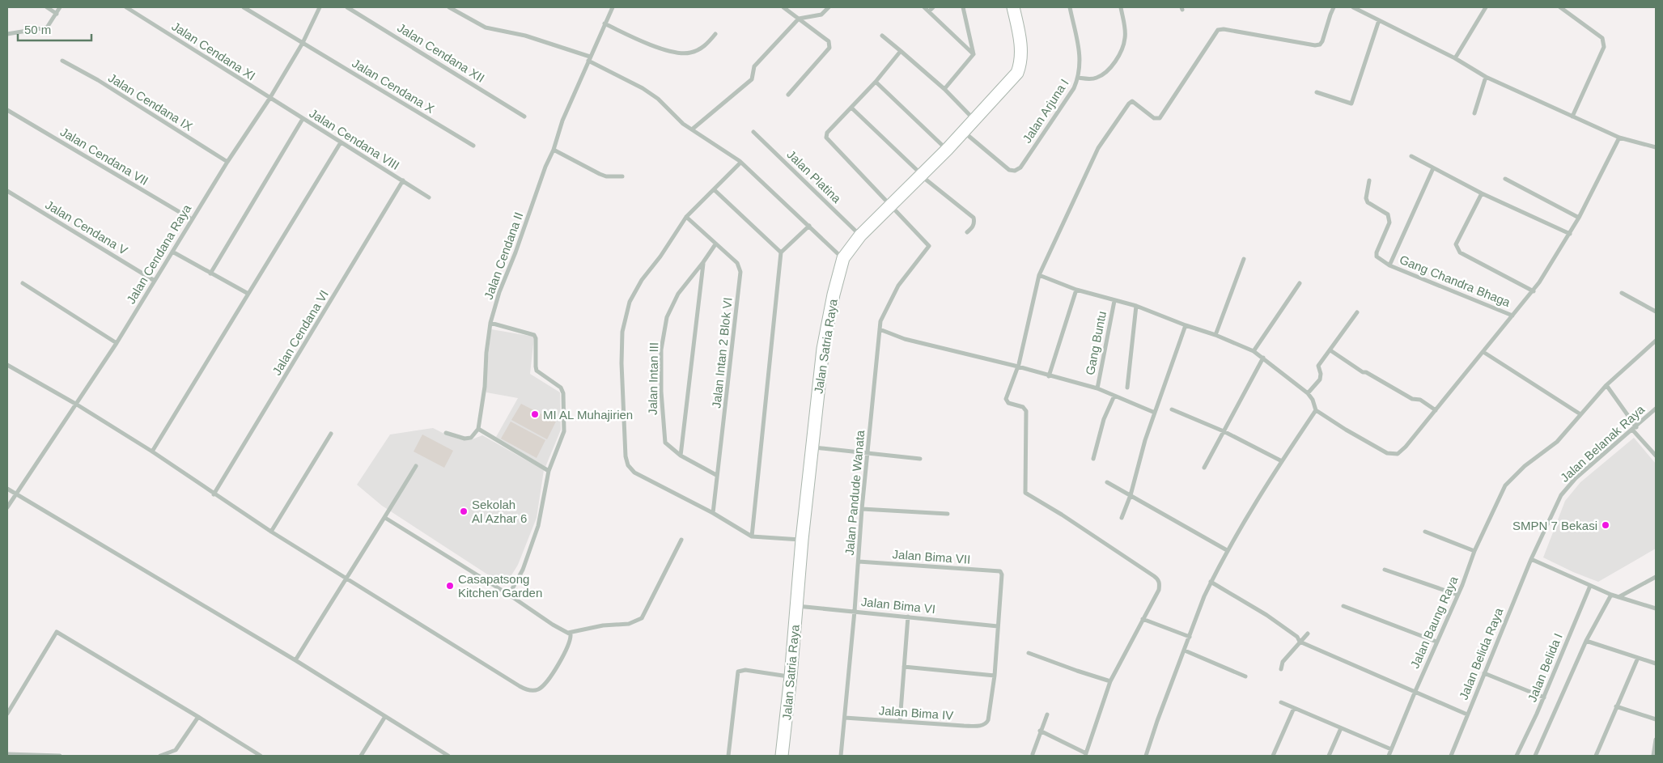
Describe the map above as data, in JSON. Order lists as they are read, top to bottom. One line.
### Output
{"streets":{"street":["Jalan Cendana XI","Jalan Cendana XII","Jalan Cendana X","Jalan Cendana IX","Jalan Arjuna I","Jalan Cendana VIII","Jalan Cendana VII","Jalan Platina","Jalan Cendana V","Jalan Cendana Raya","Jalan Cendana II","Gang Chandra Bhaga","Jalan Cendana VI","Gang Buntu","Jalan Satria Raya","Jalan Intan 2 Blok VI","Jalan Intan III","Jalan Belanak Raya","Jalan Pandude Wanata","Jalan Bima VII","Jalan Bima VI","Jalan Baung Raya","Jalan Belida Raya","Jalan Belida I","Jalan Bima IV"]},"crossings":[["Jalan Cendana XI","Jalan Cendana VIII"],["Jalan Cendana XI","Jalan Cendana Raya"],["Jalan Cendana X","Jalan Cendana Raya"],["Jalan Cendana IX","Jalan Cendana Raya"],["Jalan Arjuna I","Jalan Satria Raya"],["Jalan Cendana VIII","Jalan Cendana Raya"],["Jalan Cendana VIII","Jalan Cendana VI"],["Jalan Cendana VII","Jalan Cendana Raya"],["Jalan Platina","Jalan Satria Raya"],["Jalan Cendana V","Jalan Cendana Raya"],["Jalan Satria Raya","Jalan Pandude Wanata"],["Jalan Satria Raya","Jalan Bima VI"],["Jalan Intan 2 Blok VI","Jalan Intan III"],["Jalan Belanak Raya","Jalan Belida Raya"],["Jalan Pandude Wanata","Jalan Bima VII"],["Jalan Pandude Wanata","Jalan Bima VI"],["Jalan Pandude Wanata","Jalan Bima IV"],["Jalan Bima VII","Jalan Bima VI"]],"places":["MI AL Muhajirien","Sekolah Al Azhar 6","SMPN 7 Bekasi","Casapatsong Kitchen Garden"],"scale_bar":"50 m"}
